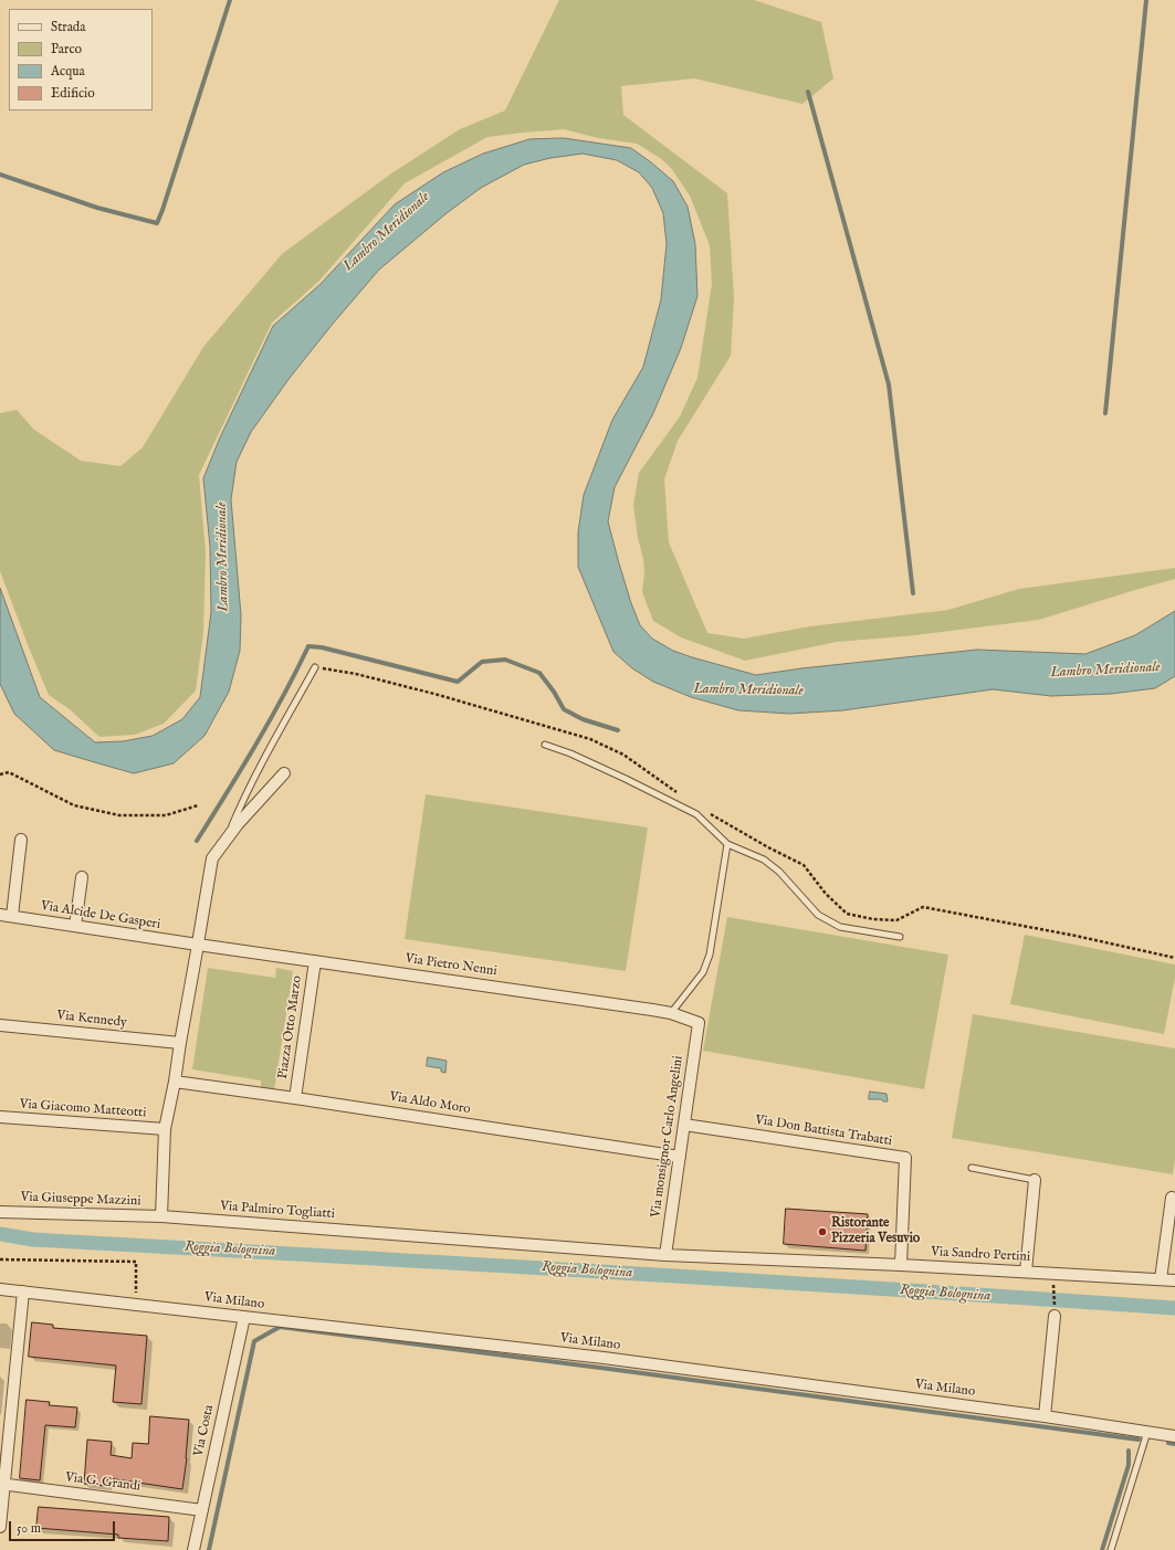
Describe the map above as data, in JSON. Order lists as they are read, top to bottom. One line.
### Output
{"streets":{"street":["Via Alcide De Gasperi","Via Pietro Nenni","Via Kennedy","Piazza Otto Marzo","Via Aldo Moro","Via Giacomo Matteotti","Via Don Battista Trabatti","Via monsignor Carlo Angelini","Via Giuseppe Mazzini","Via Palmiro Togliatti","Via Sandro Pertini","Via Milano","Via Costa","Via G. Grandi"]},"crossings":[["Via Alcide De Gasperi","Via Pietro Nenni"],["Via Pietro Nenni","Piazza Otto Marzo"],["Via Pietro Nenni","Via monsignor Carlo Angelini"],["Piazza Otto Marzo","Via Aldo Moro"],["Via Aldo Moro","Via monsignor Carlo Angelini"],["Via Don Battista Trabatti","Via monsignor Carlo Angelini"],["Via Don Battista Trabatti","Via Sandro Pertini"],["Via monsignor Carlo Angelini","Via Palmiro Togliatti"],["Via monsignor Carlo Angelini","Via Sandro Pertini"],["Via Giuseppe Mazzini","Via Palmiro Togliatti"],["Via Palmiro Togliatti","Via Sandro Pertini"],["Via Milano","Via Costa"],["Via Costa","Via G. Grandi"]],"water":["Lambro Meridionale","Roggia Bolognina"],"places":["Ristorante Pizzeria Vesuvio"],"legend":["Strada","Parco","Acqua","Edificio"],"scale_bar":"50 m"}
